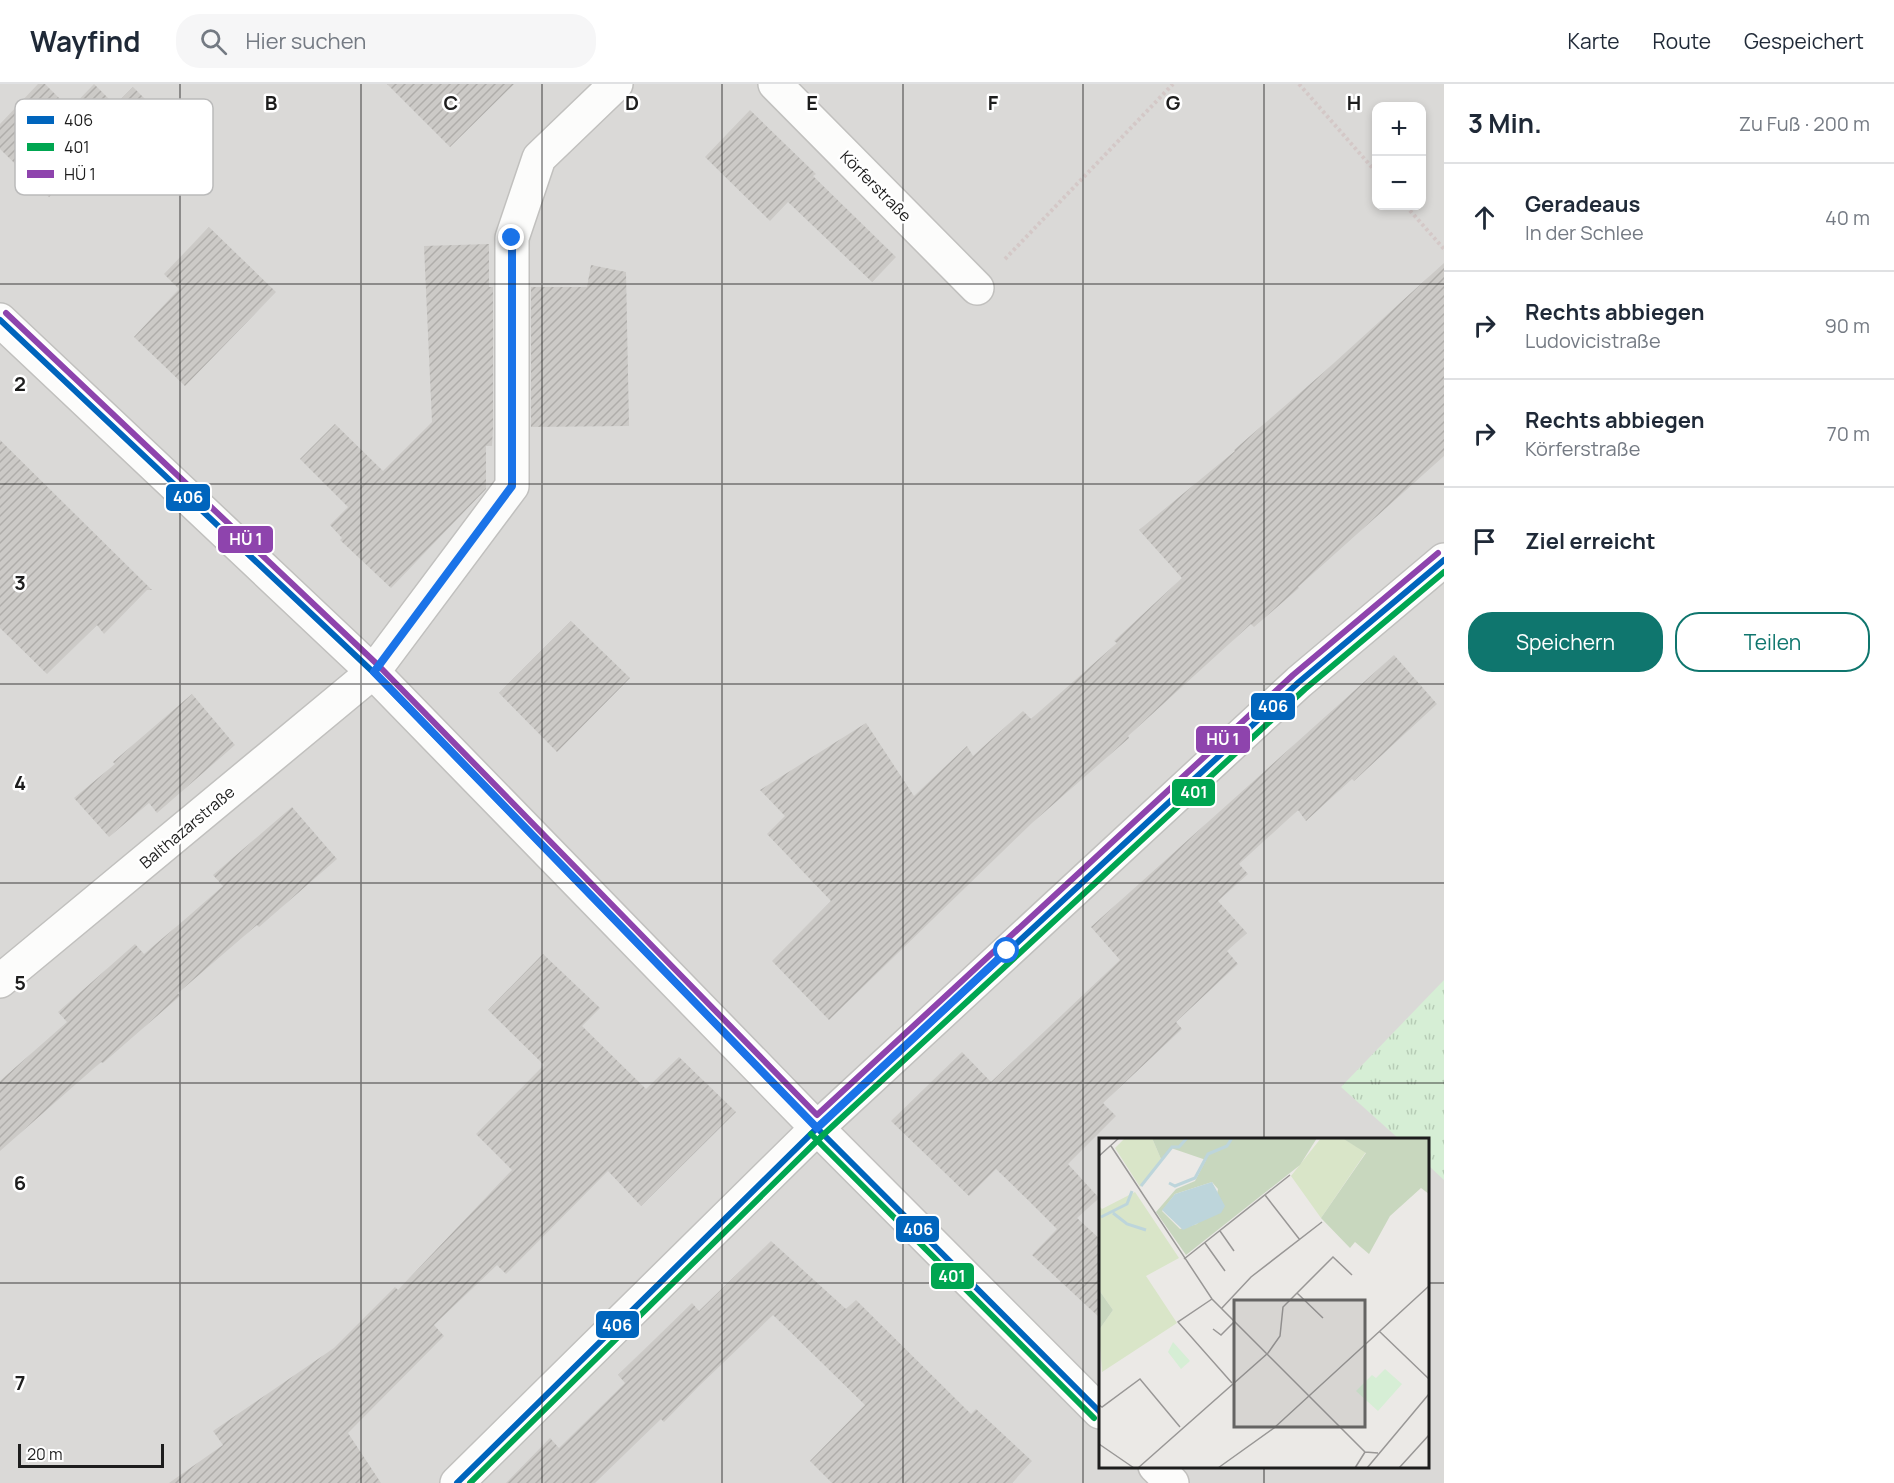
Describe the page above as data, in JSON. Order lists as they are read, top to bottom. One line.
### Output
{"streets":{"street":["Körferstraße","Balthazarstraße"]},"lines":["transit line 406","transit line 401"],"legend":["406","401","HÜ 1"],"scale_bar":"20 m","page":{"header":"Wayfind","search":"Hier suchen","nav":["Karte","Route","Gespeichert"],"heading":["3 Min.","Zu Fuß · 200 m"],"map_buttons":["+","−"],"list":[["Geradeaus","In der Schlee","40 m"],["Rechts abbiegen","Ludovicistraße","90 m"],["Rechts abbiegen","Körferstraße","70 m"],"Ziel erreicht"],"buttons":["Speichern","Teilen"],"scale":"20 m"},"grid":{"columns":["B","C","D","E","F","G","H"],"rows":["2","3","4","5","6","7"]}}
